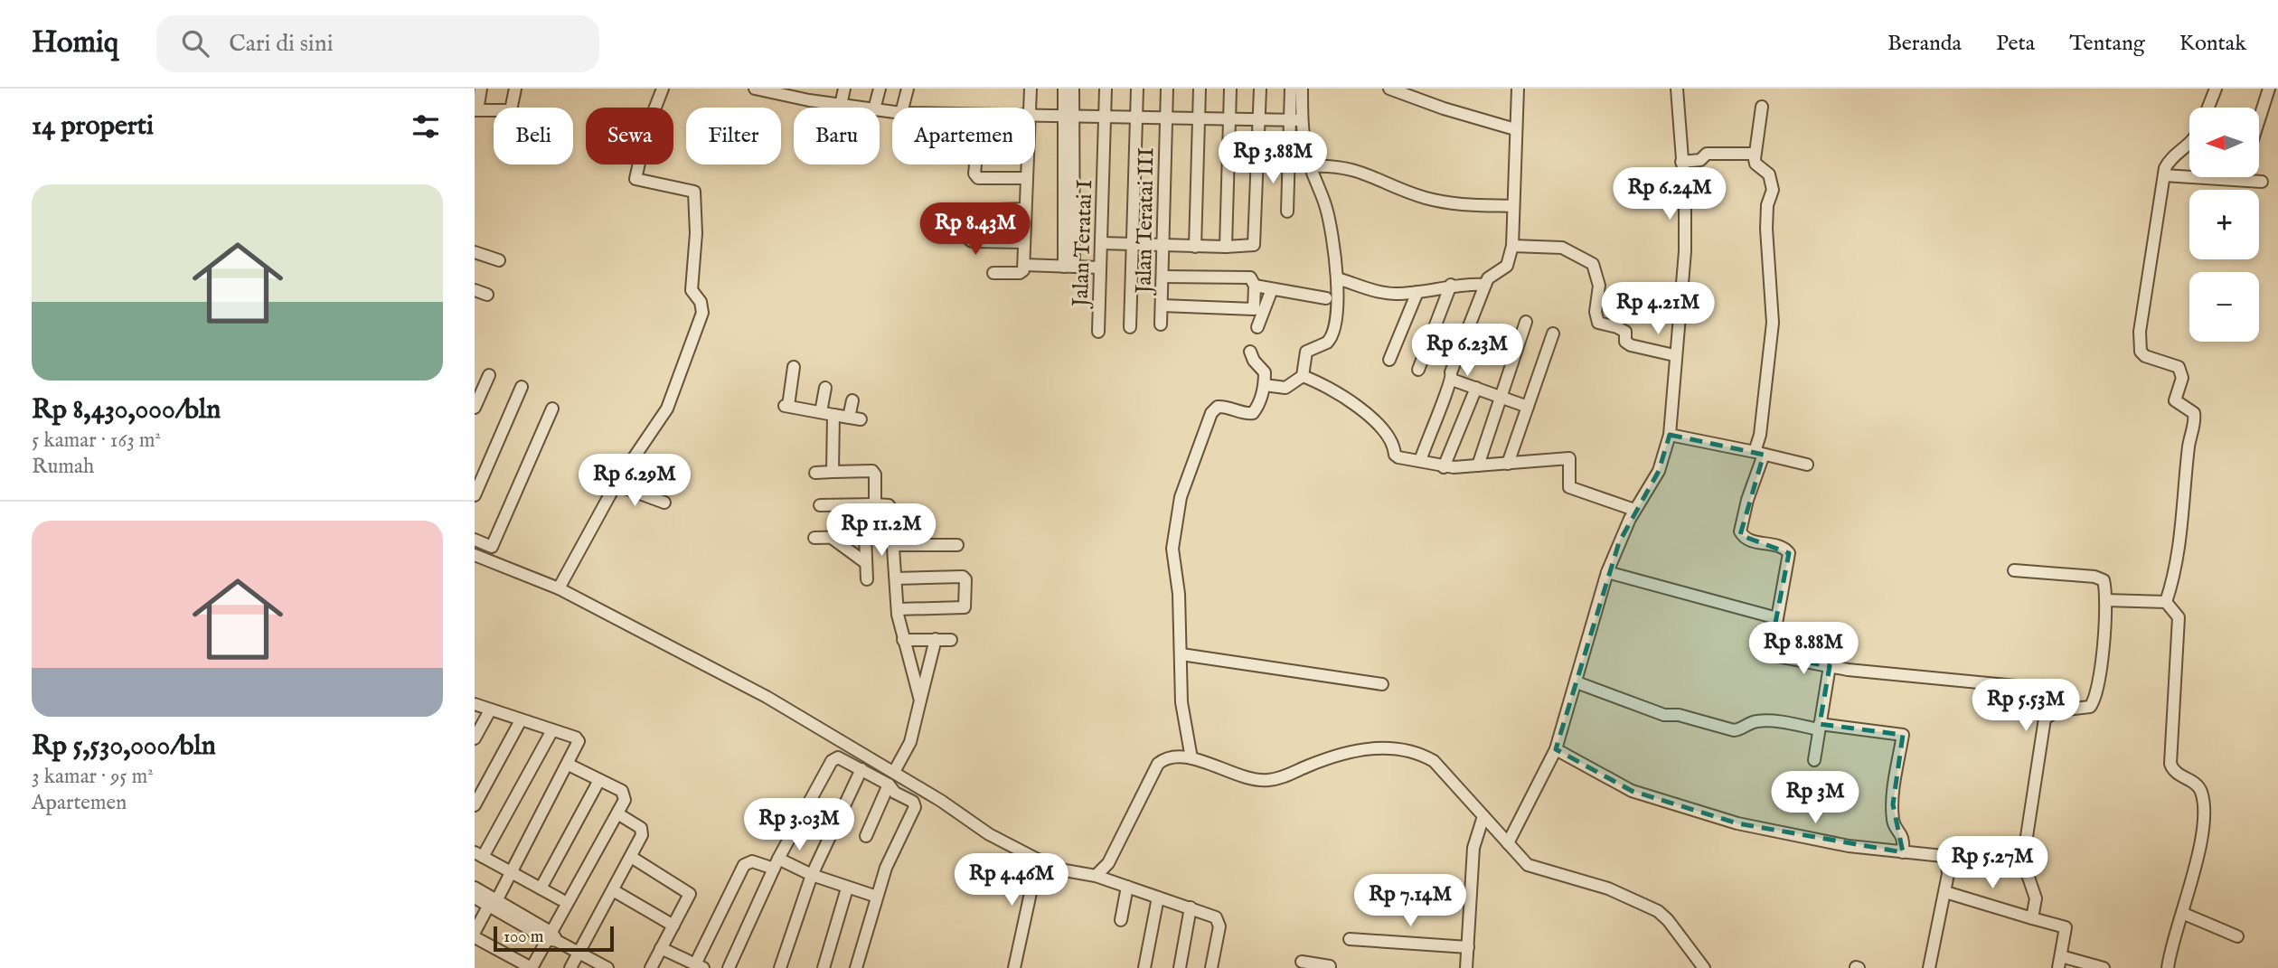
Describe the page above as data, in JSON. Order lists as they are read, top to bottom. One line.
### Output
{"streets":{"street":["Jalan Teratai III","Jalan Teratai I"]},"scale_bar":"100 m","north":"left","page":{"header":"Homiq","search":"Cari di sini","nav":["Beranda","Peta","Tentang","Kontak"],"heading":"14 properti","map_buttons":["+","−"],"chip":["Beli","Sewa","Filter","Baru","Apartemen"],"price":["Rp 3.88M","Rp 6.24M","Rp 8.43M","Rp 4.21M","Rp 6.23M","Rp 6.29M","Rp 11.2M","Rp 8.88M","Rp 5.53M","Rp 3M","Rp 3.03M","Rp 5.27M","Rp 4.46M","Rp 7.14M"],"list":[{"name":"Rp 8,430,000/bln","note":"5 kamar · 163 m² · Rumah"},{"name":"Rp 5,530,000/bln","note":"3 kamar · 95 m² · Apartemen"}],"scale":"100 m"}}
